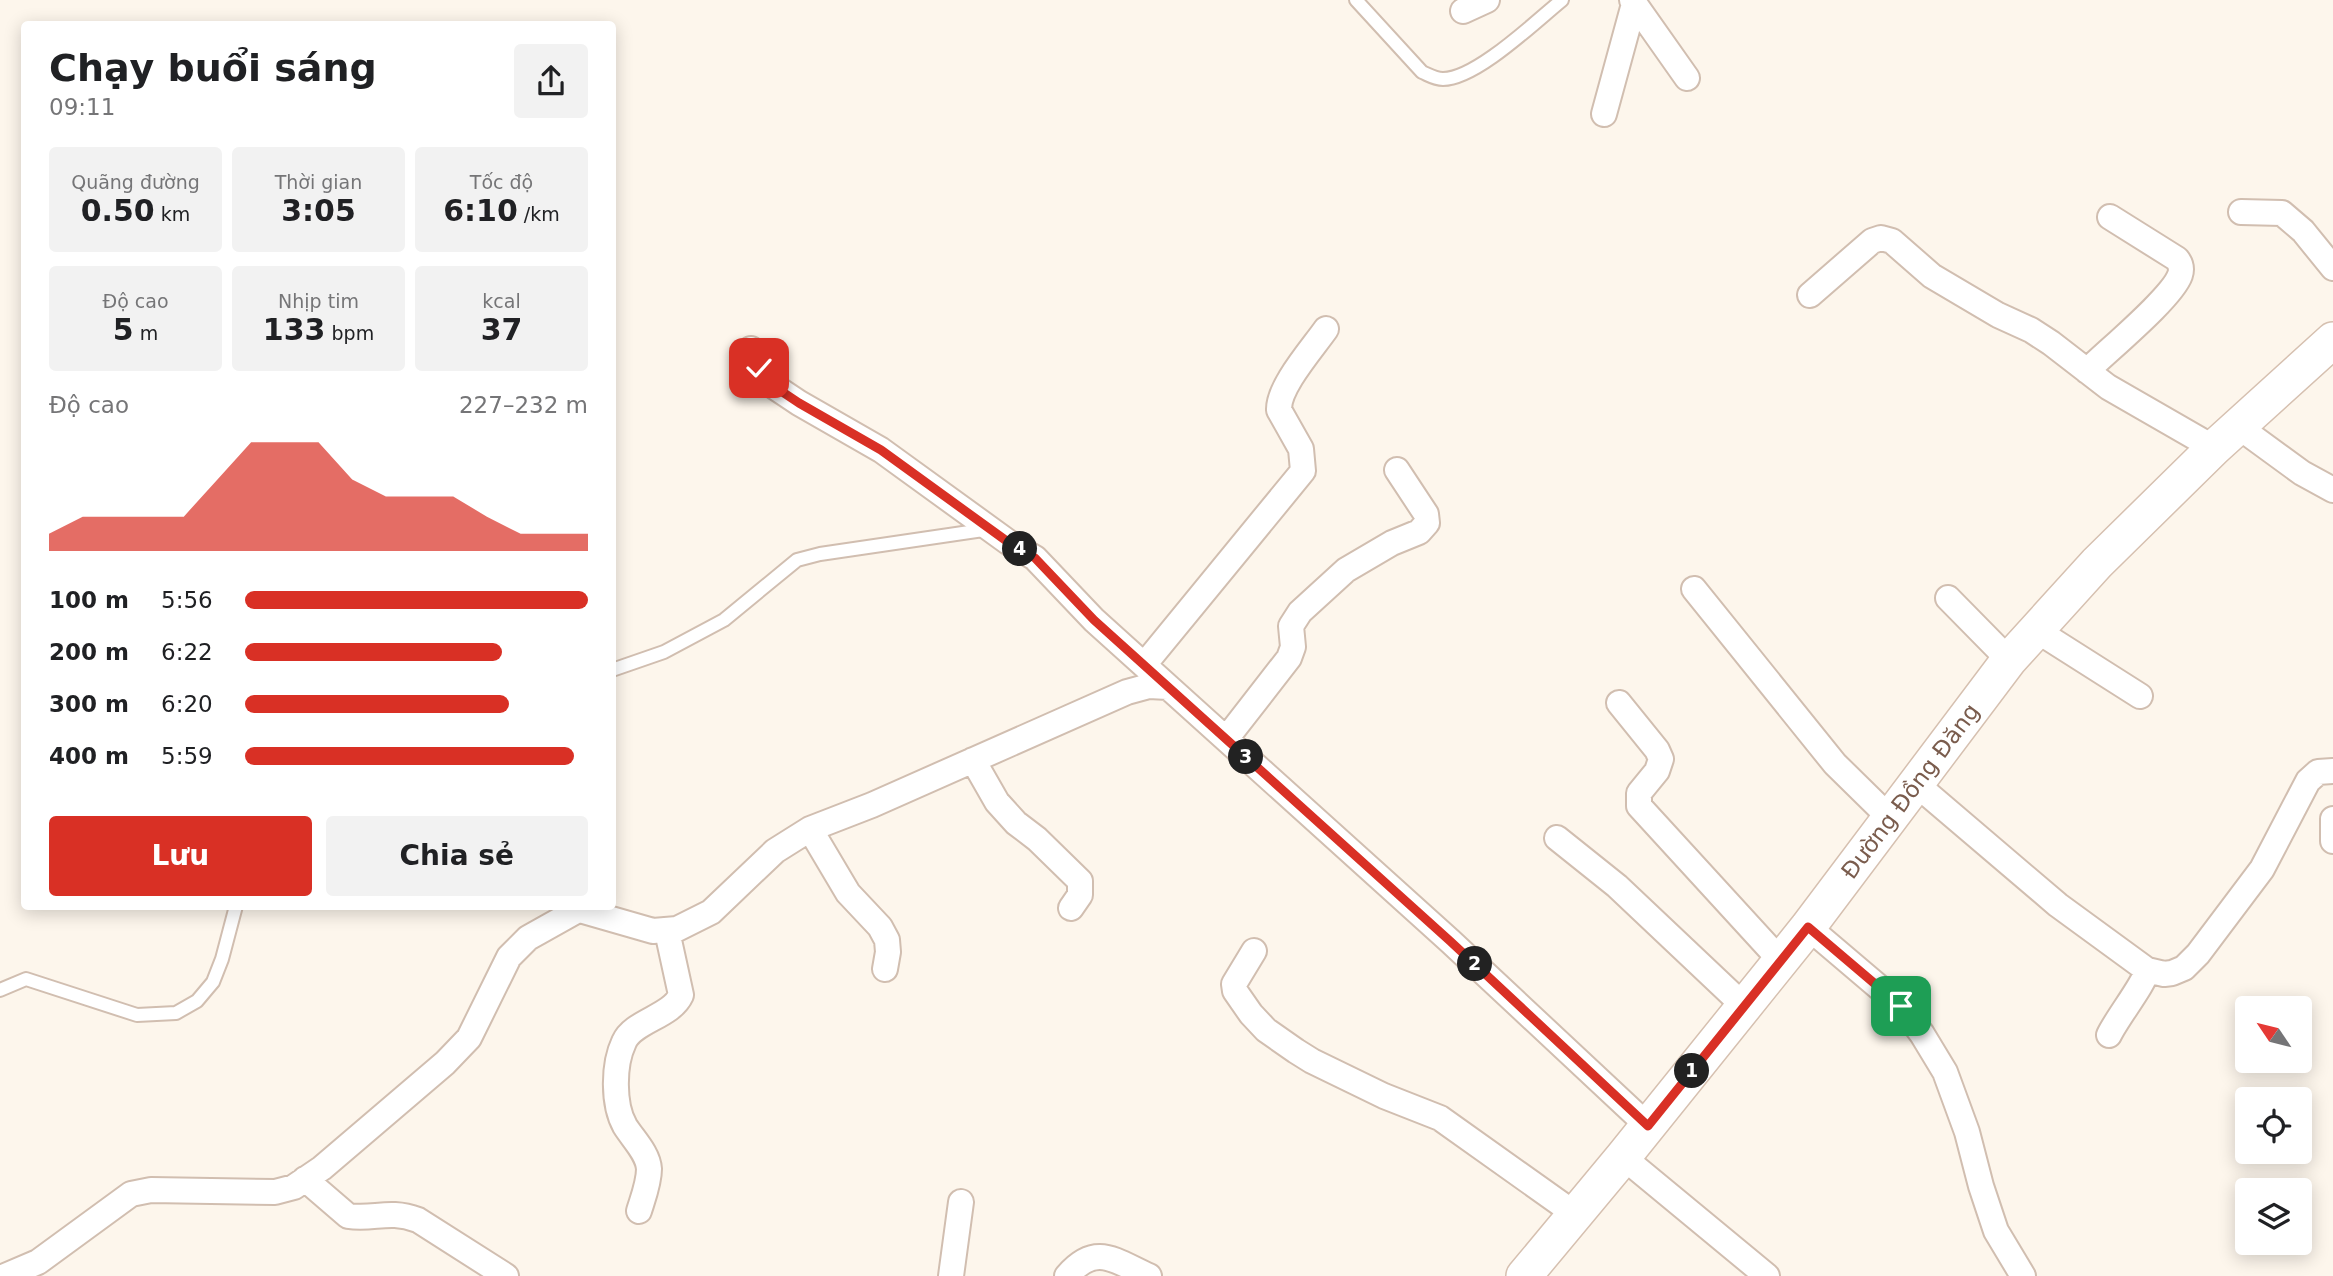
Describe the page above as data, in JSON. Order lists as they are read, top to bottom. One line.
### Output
{"streets":{"main road":["Đường Đồng Đăng"]},"north":"top left","page":{"heading":["Chạy buổi sáng","09:11"],"stats":[["Quãng đường","0.50 km"],["Thời gian","3:05"],["Tốc độ","6:10 /km"],["Độ cao","5 m"],["Nhịp tim","133 bpm"],["kcal","37"]],"chart":["Độ cao","227–232 m"],"pins":["4","3","2","1"],"list":[{"name":"100 m","note":"5:56"},{"name":"200 m","note":"6:22"},{"name":"300 m","note":"6:20"},{"name":"400 m","note":"5:59"}],"buttons":["Lưu","Chia sẻ"]}}
